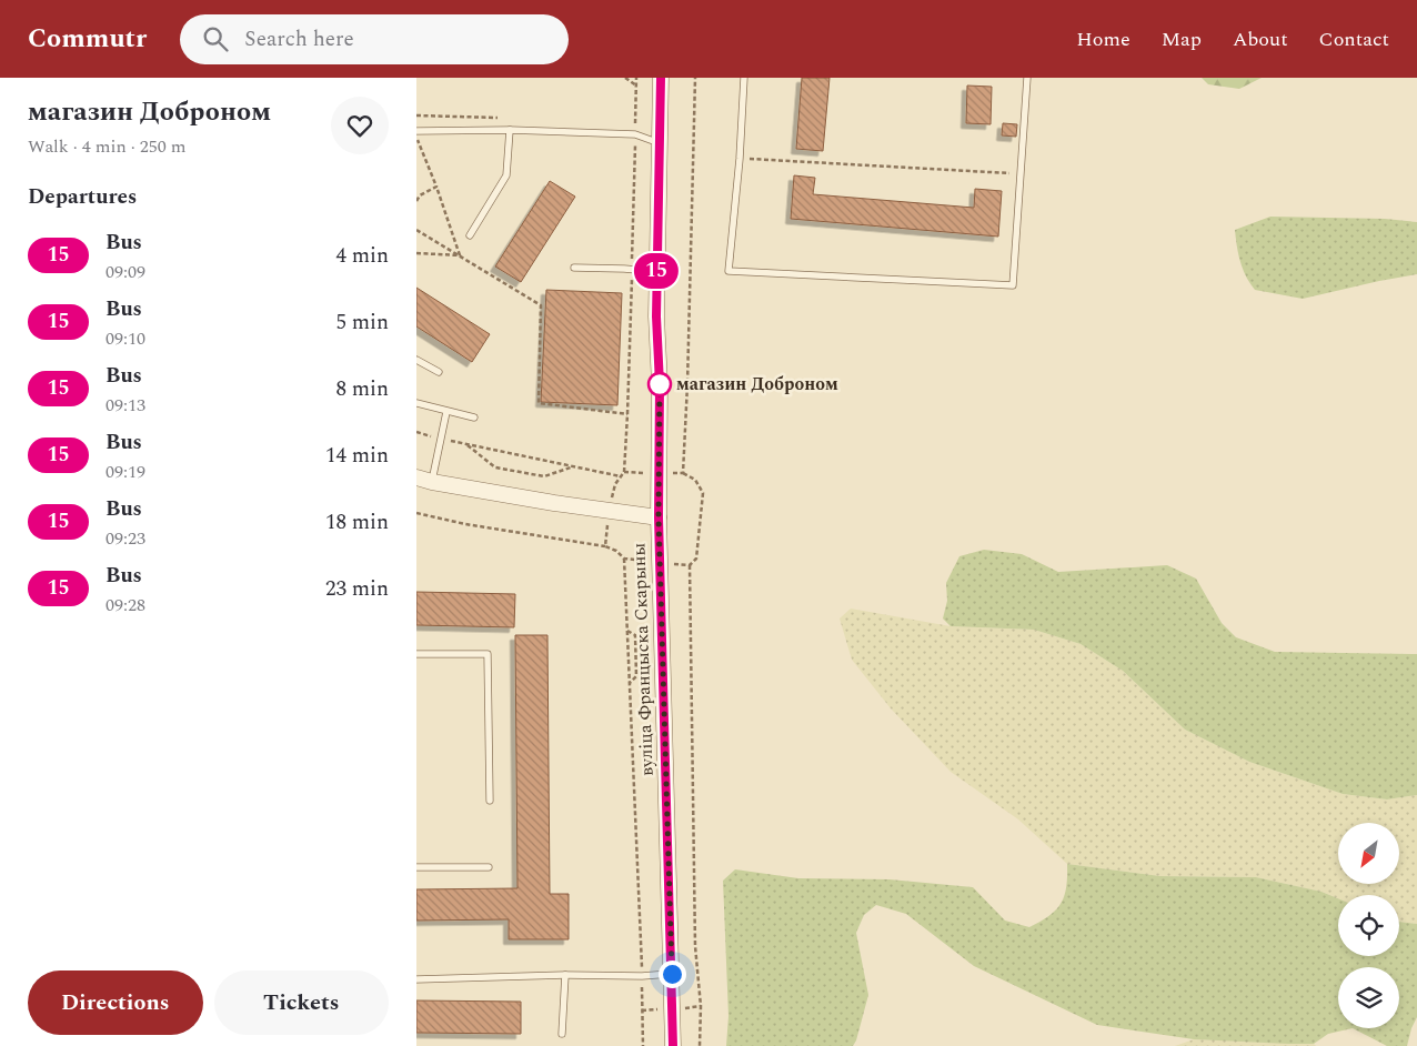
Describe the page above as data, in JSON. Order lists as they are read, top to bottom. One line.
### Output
{"streets":{"street":["вуліца Францыска Скарыны"]},"places":["магазин Доброном"],"lines":["bus line 15"],"north":"bottom left","page":{"header":"Commutr","search":"Search here","nav":["Home","Map","About","Contact"],"heading":[["магазин Доброном","Walk · 4 min · 250 m"],"Departures"],"on_map":"15","list":[{"mark":"15","name":"Bus","note":"09:09","value":"4 min"},{"mark":"15","name":"Bus","note":"09:10","value":"5 min"},{"mark":"15","name":"Bus","note":"09:13","value":"8 min"},{"mark":"15","name":"Bus","note":"09:19","value":"14 min"},{"mark":"15","name":"Bus","note":"09:23","value":"18 min"},{"mark":"15","name":"Bus","note":"09:28","value":"23 min"}],"buttons":["Directions","Tickets"]}}
